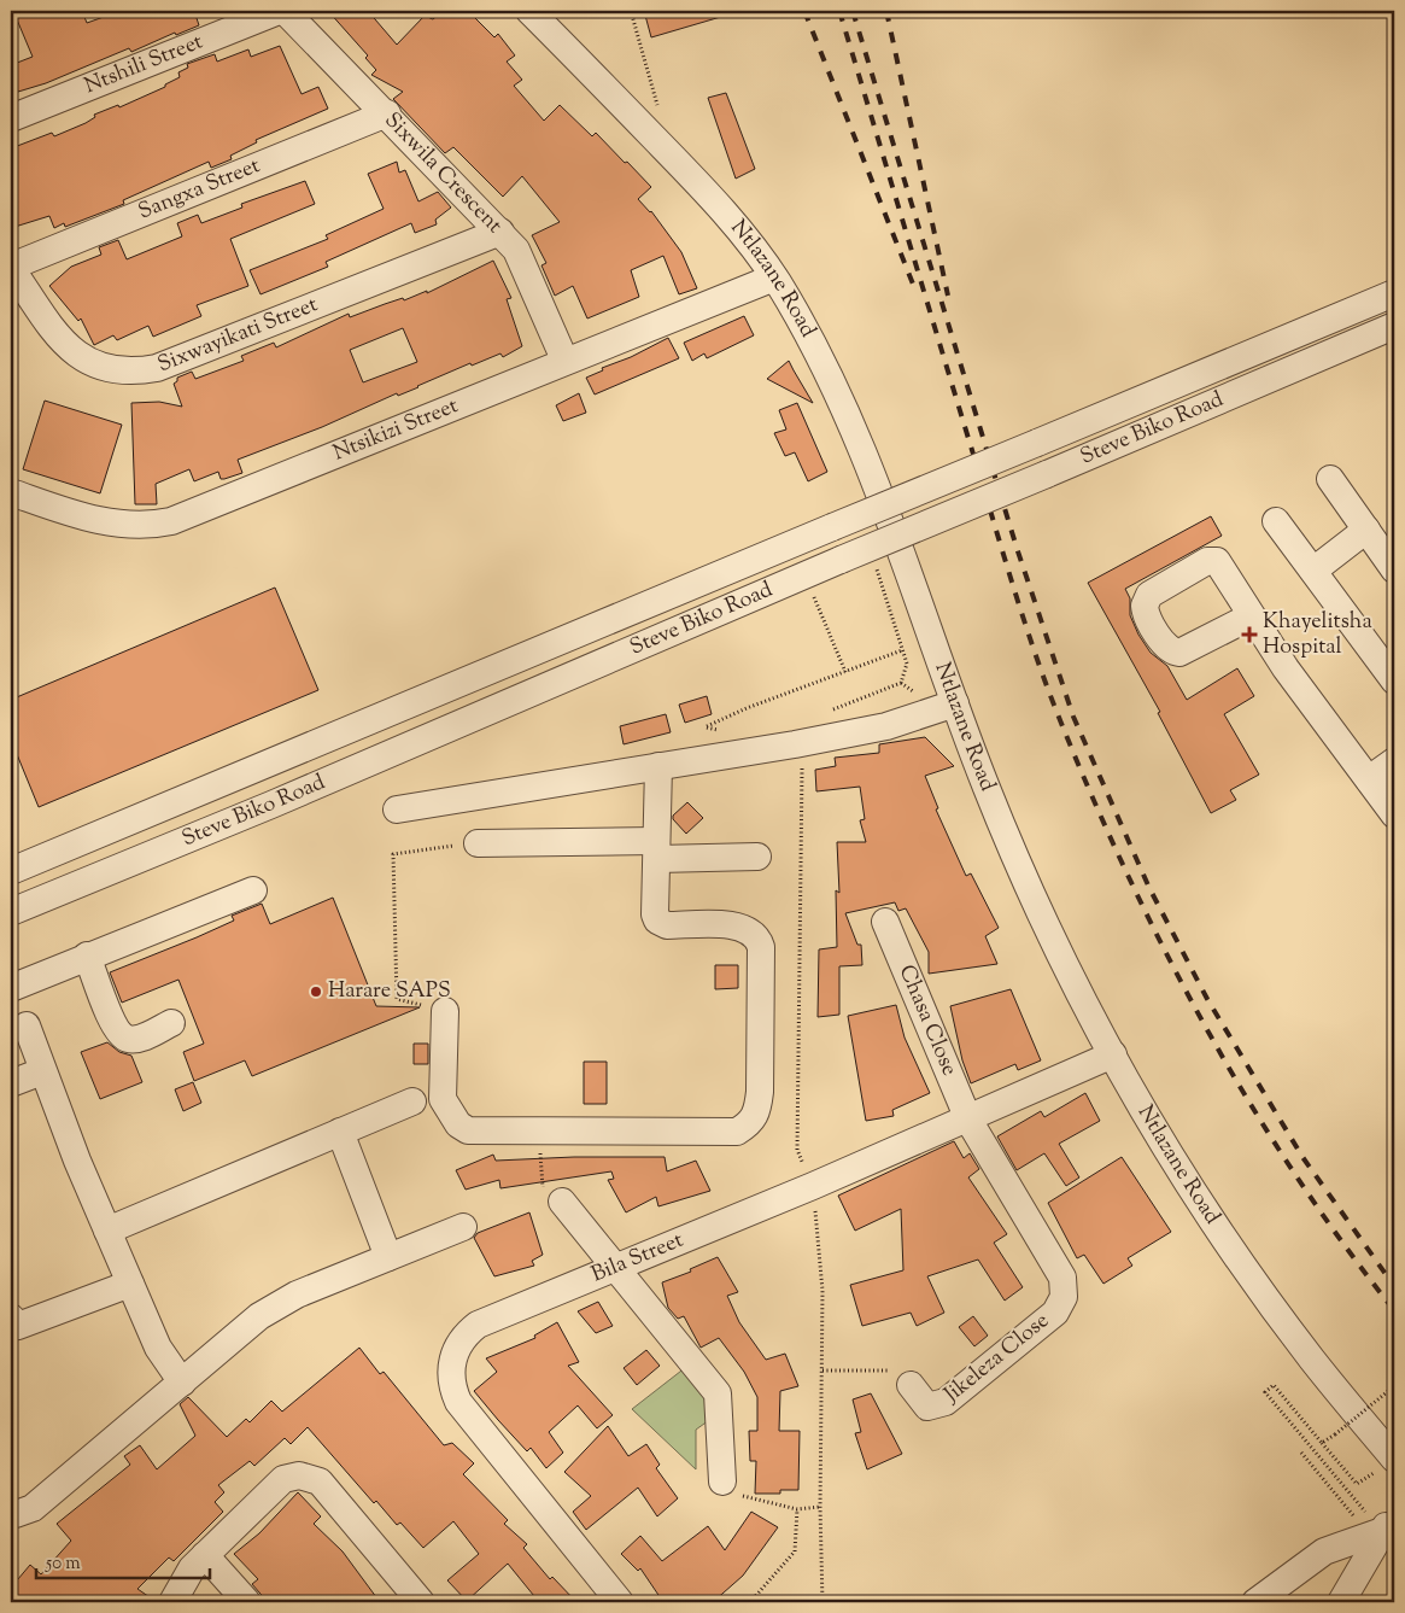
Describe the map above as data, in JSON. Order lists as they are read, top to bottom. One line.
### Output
{"streets":{"street":["Ntshili Street","Sixwila Crescent","Sangxa Street","Ntlazane Road","Sixwayikati Street","Steve Biko Road","Ntsikizi Street","Chasa Close","Bila Street","Jikeleza Close"]},"crossings":[["Sixwila Crescent","Sangxa Street"],["Sixwila Crescent","Sixwayikati Street"],["Sixwila Crescent","Ntsikizi Street"],["Sangxa Street","Sixwayikati Street"],["Ntlazane Road","Ntsikizi Street"],["Ntlazane Road","Bila Street"],["Chasa Close","Bila Street"],["Chasa Close","Jikeleza Close"],["Bila Street","Jikeleza Close"]],"places":{"health":["Khayelitsha Hospital"],"other":["Harare SAPS"]},"scale_bar":"50 m"}
